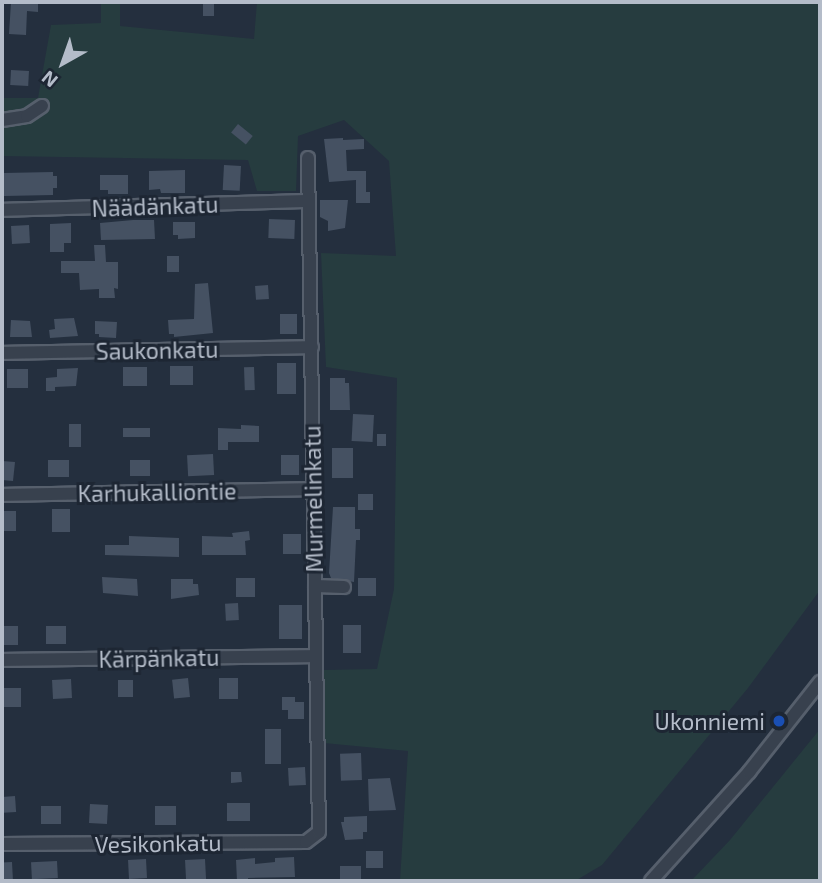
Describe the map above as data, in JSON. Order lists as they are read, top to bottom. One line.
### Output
{"streets":{"street":["Näädänkatu","Saukonkatu","Karhukalliontie","Murmelinkatu","Kärpänkatu","Vesikonkatu"]},"crossings":[["Näädänkatu","Murmelinkatu"],["Saukonkatu","Murmelinkatu"],["Karhukalliontie","Murmelinkatu"],["Murmelinkatu","Kärpänkatu"],["Murmelinkatu","Vesikonkatu"]],"places":["Ukonniemi"],"north":"bottom left"}
